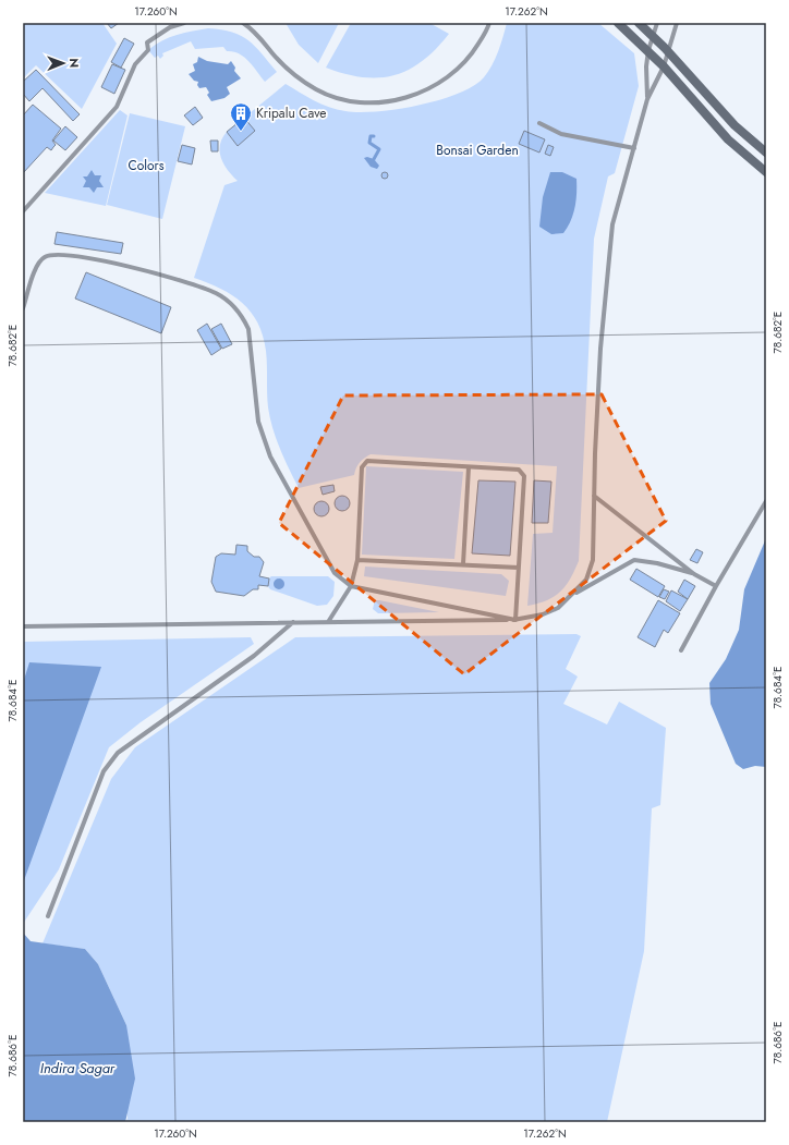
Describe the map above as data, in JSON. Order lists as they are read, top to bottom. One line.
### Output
{"water":["Indira Sagar"],"parks":["Bonsai Garden","Colors"],"places":{"building":["Kripalu Cave"]},"north":"right","coordinates":["17.260°N","17.262°N","78.682°E","78.684°E","78.686°E"]}
